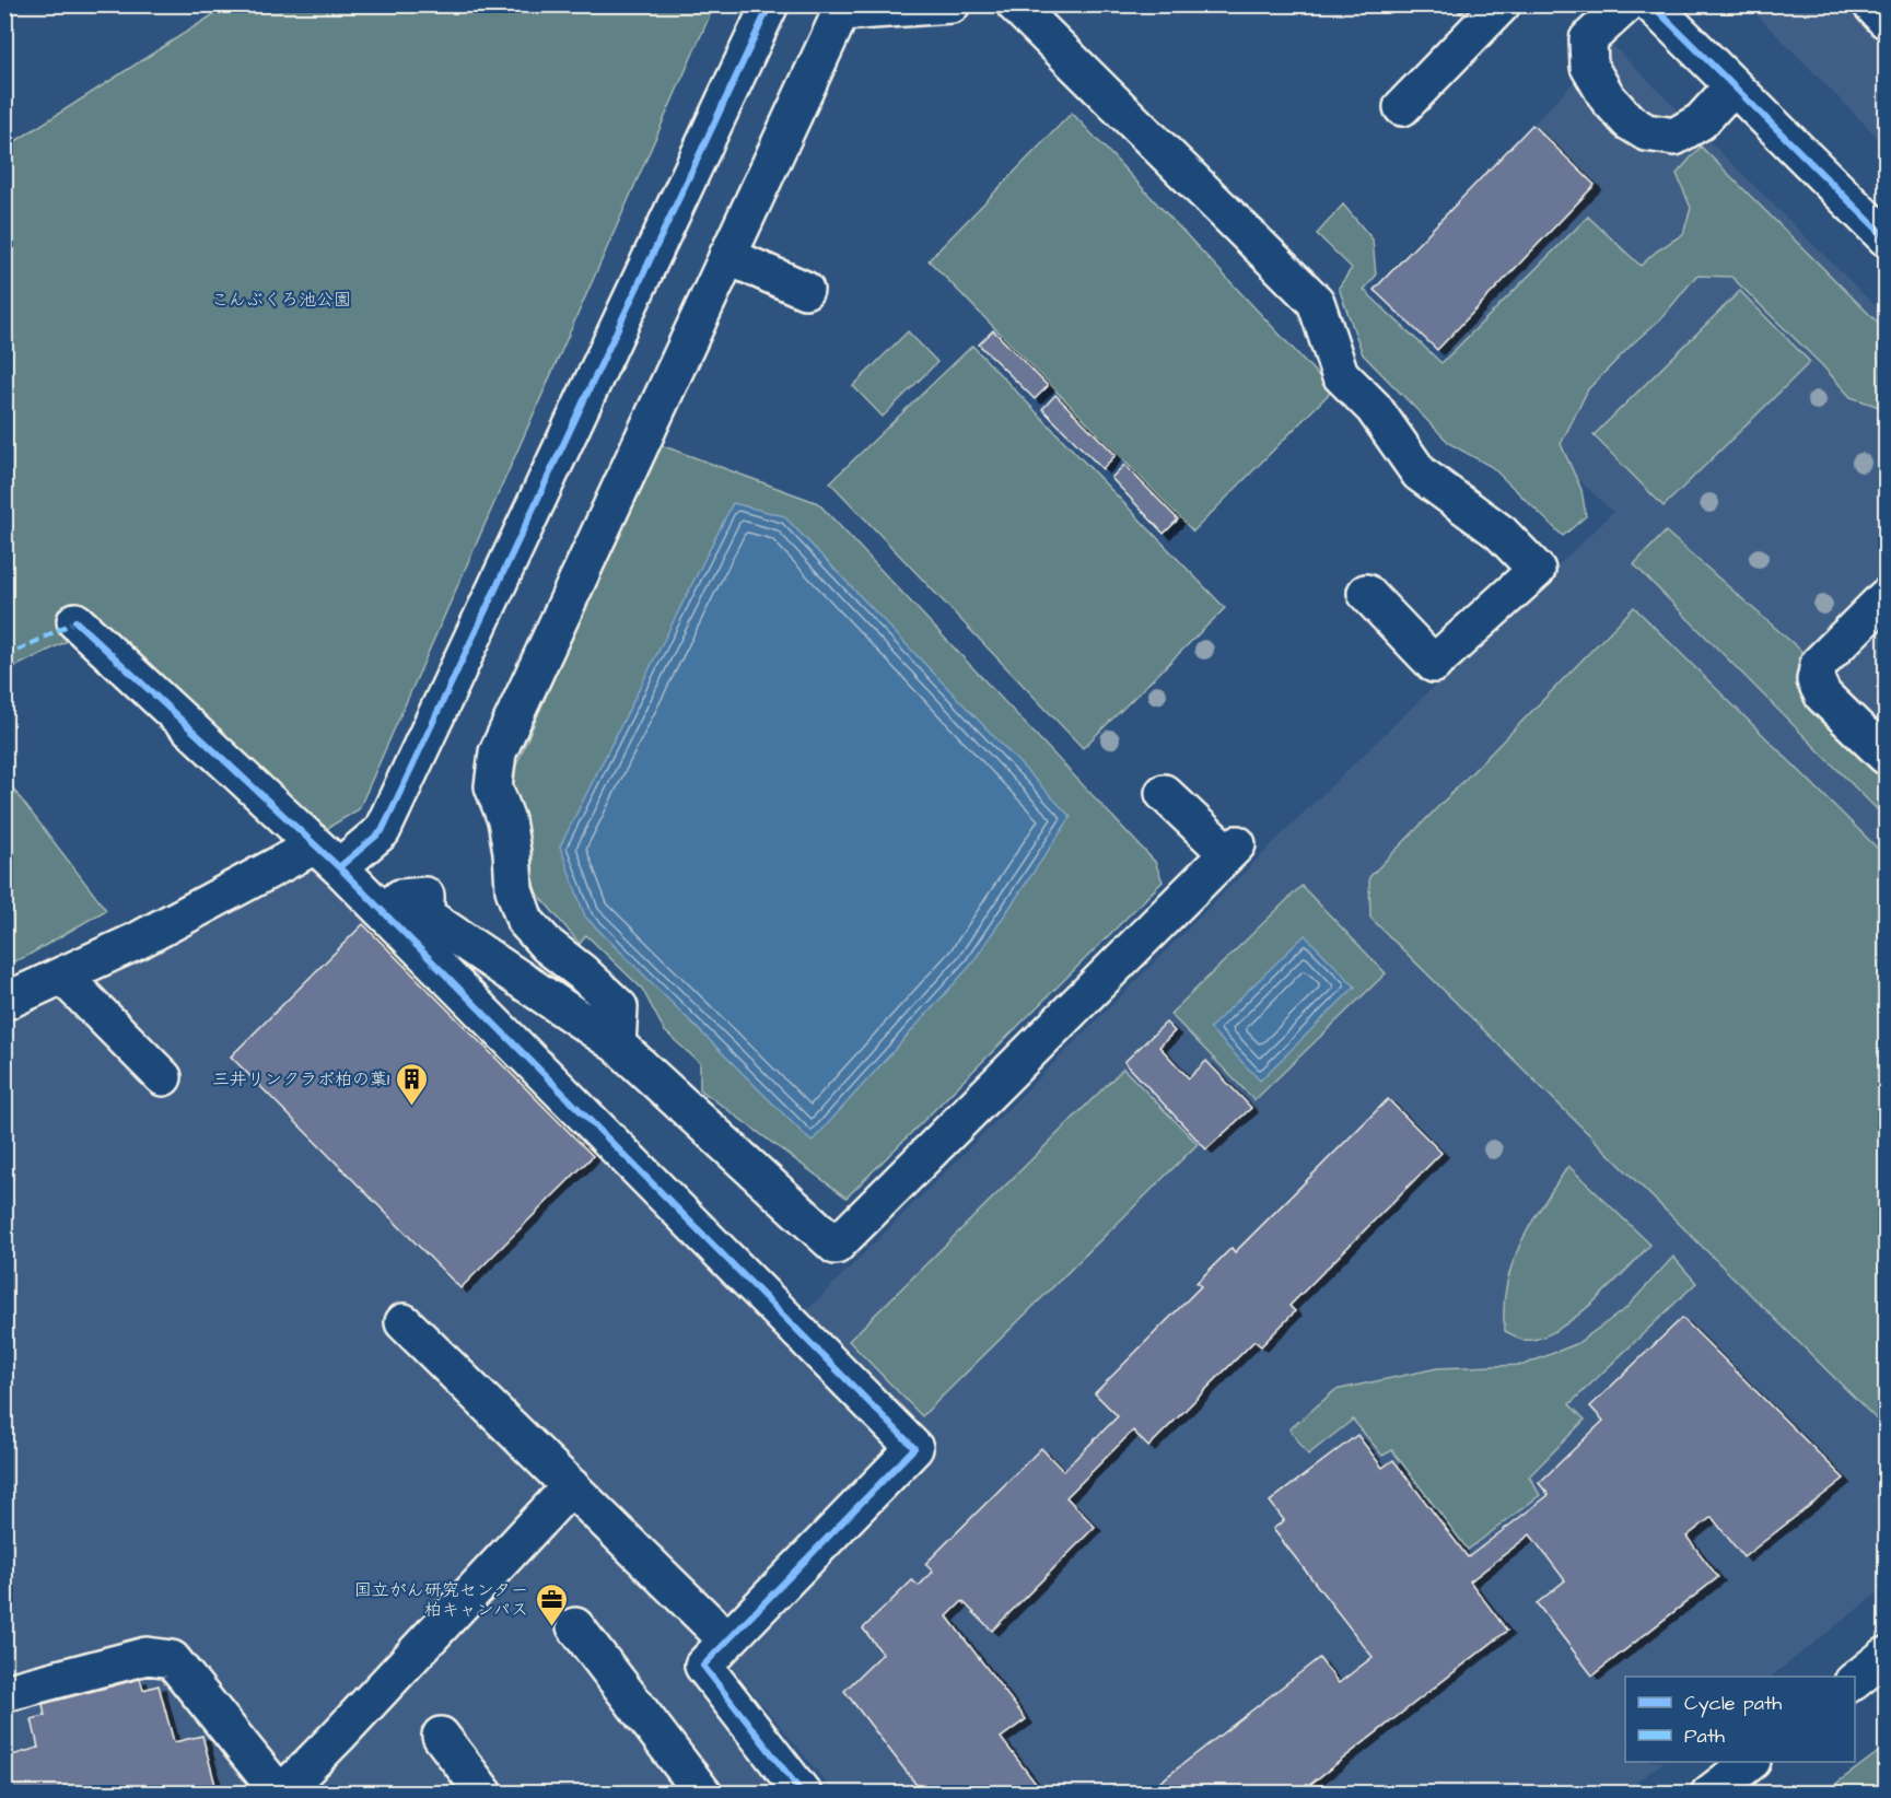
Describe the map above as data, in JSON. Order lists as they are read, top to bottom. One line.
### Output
{"parks":["こんぶくろ池公園"],"places":{"building":["三井リンクラボ柏の葉1"],"office":["国立がん研究センター 柏キャンパス"]},"legend":["Cycle path","Path"]}
